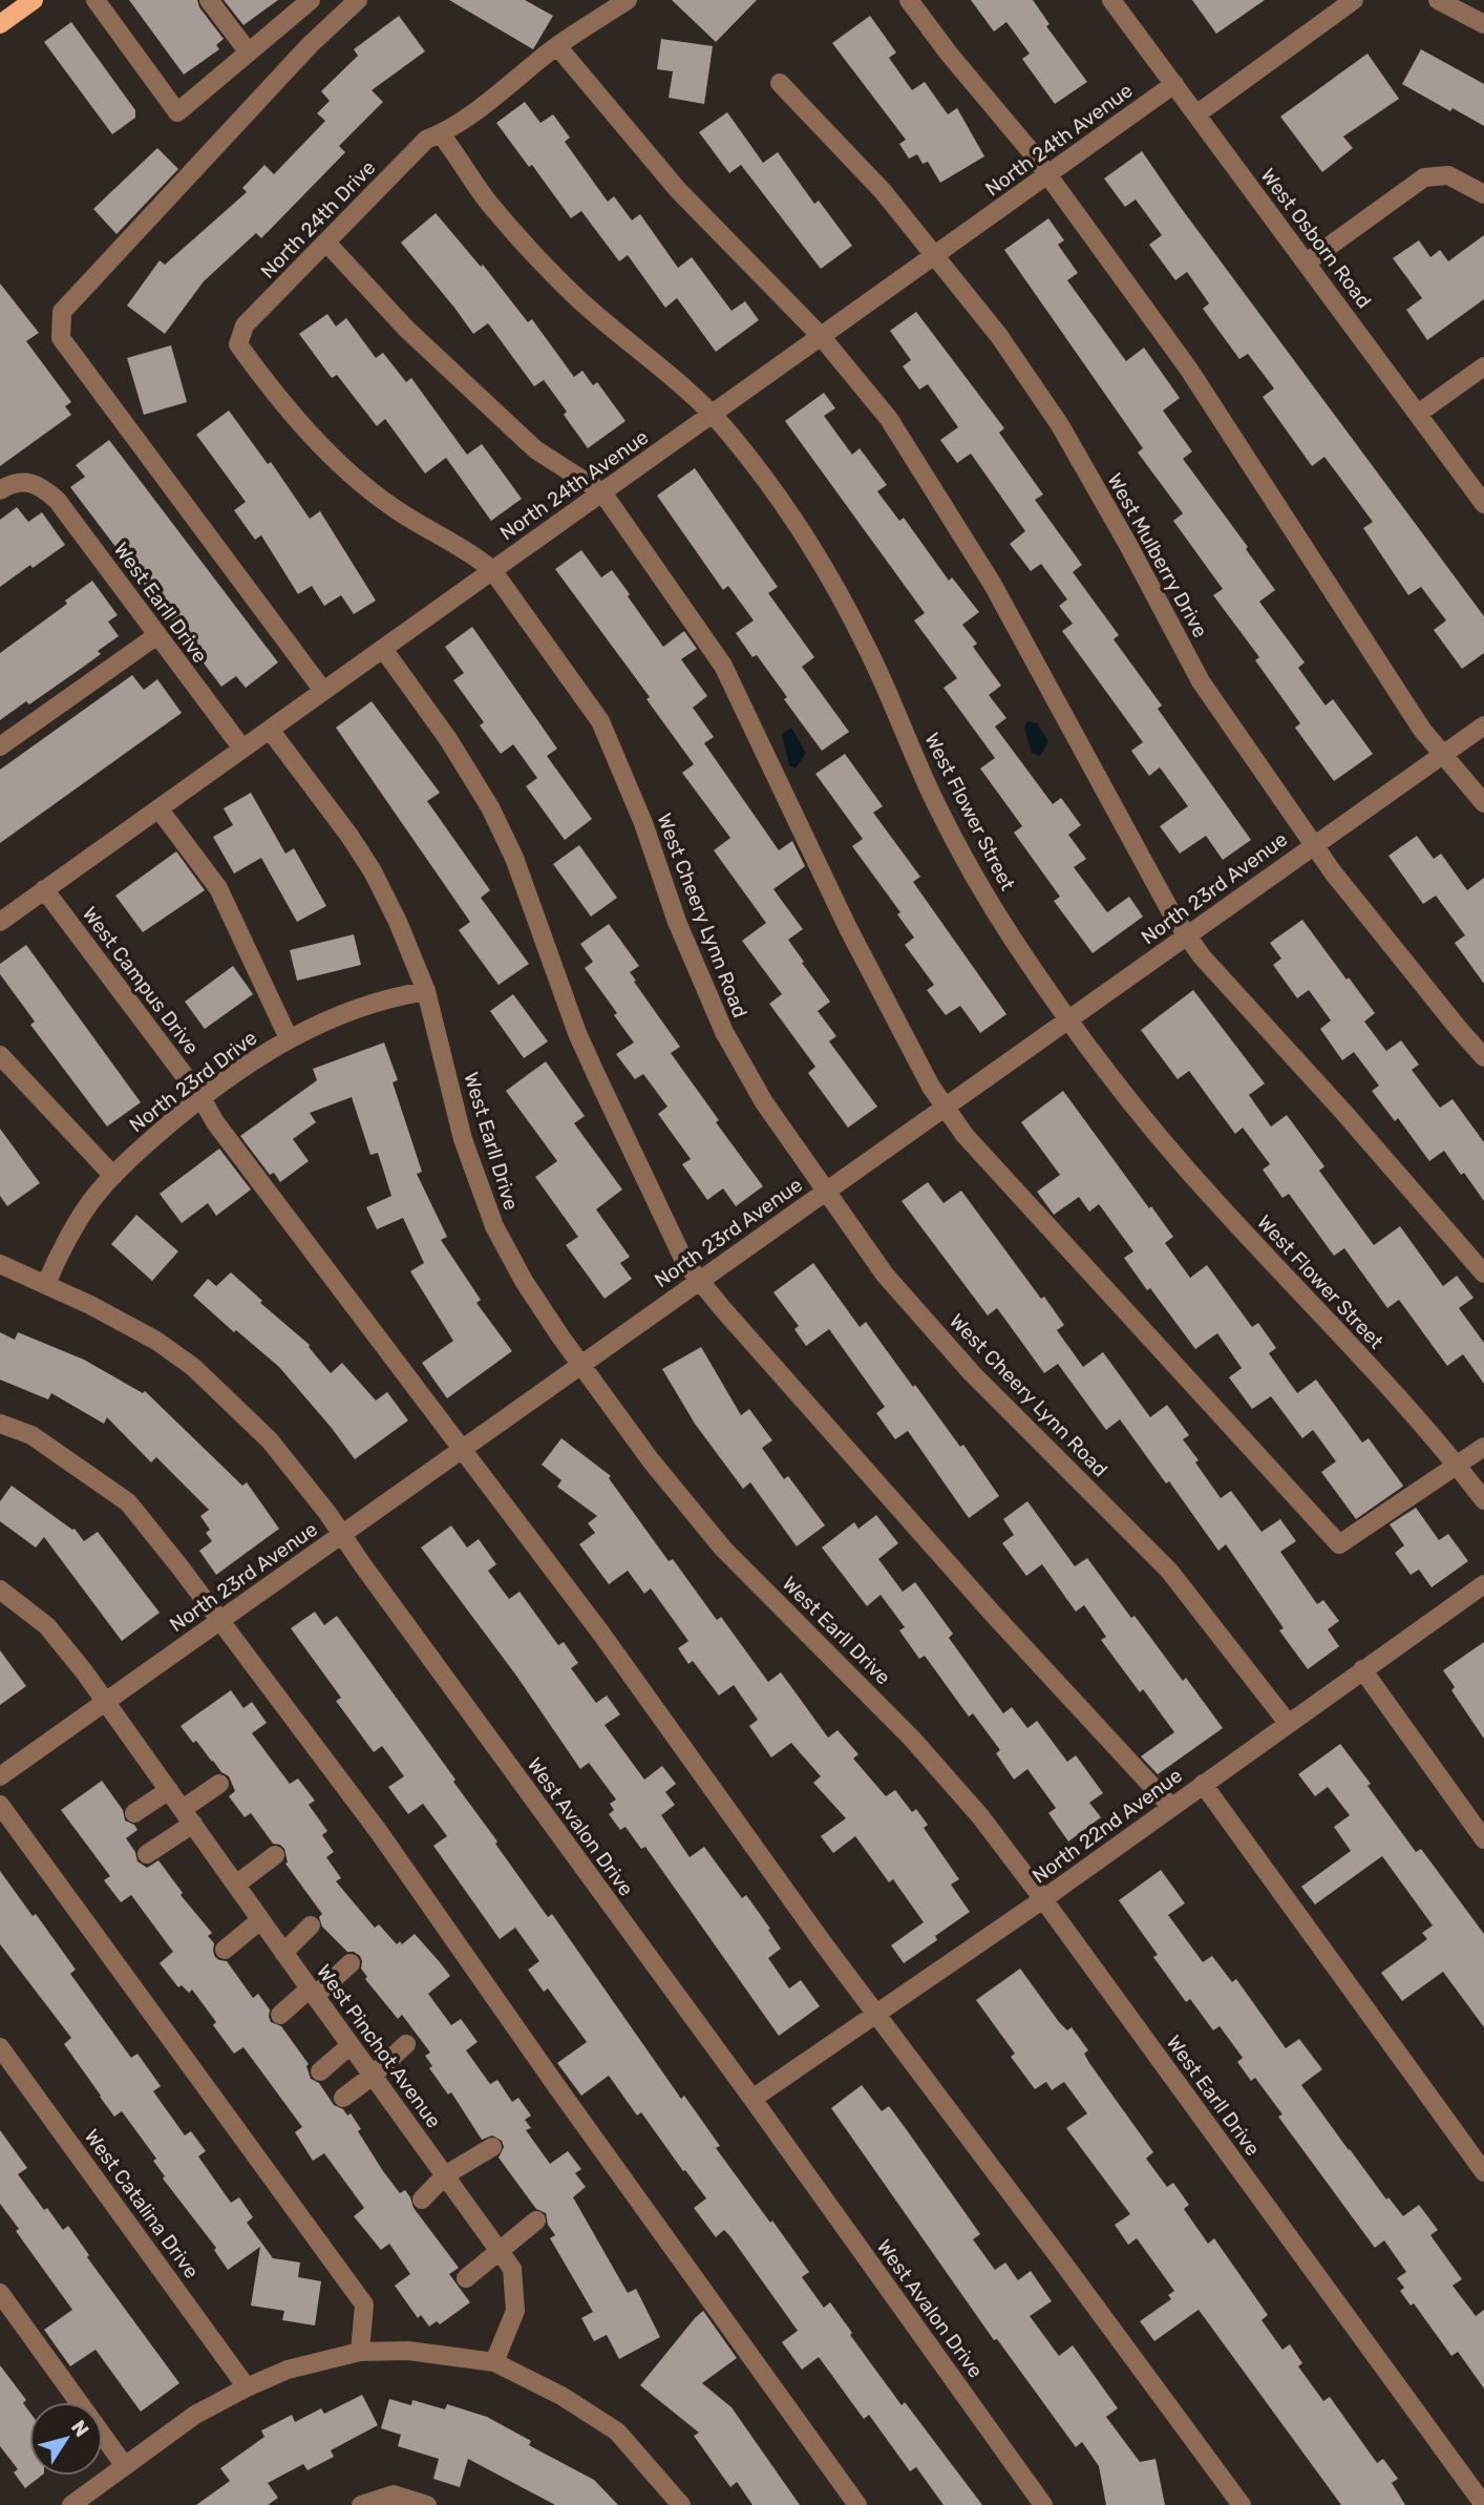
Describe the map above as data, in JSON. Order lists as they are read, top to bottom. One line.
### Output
{"streets":{"street":["North 24th Avenue","North 24th Drive","West Osborn Road","West Mulberry Drive","West Earll Drive","West Flower Street","North 23rd Avenue","West Cheery Lynn Road","West Campus Drive","North 23rd Drive","North 22nd Avenue","West Avalon Drive","West Pinchot Avenue","West Catalina Drive"]},"crossings":[["North 24th Avenue","West Osborn Road"],["North 24th Avenue","West Mulberry Drive"],["North 24th Avenue","West Earll Drive"],["North 24th Avenue","West Flower Street"],["North 24th Avenue","West Cheery Lynn Road"],["North 24th Avenue","West Campus Drive"],["North 24th Drive","West Flower Street"],["North 24th Drive","West Cheery Lynn Road"],["West Mulberry Drive","North 23rd Avenue"],["West Earll Drive","North 23rd Avenue"],["West Earll Drive","North 23rd Drive"],["West Earll Drive","North 22nd Avenue"],["West Flower Street","North 23rd Avenue"],["North 23rd Avenue","West Cheery Lynn Road"],["North 23rd Avenue","West Campus Drive"],["North 23rd Avenue","West Avalon Drive"],["North 23rd Avenue","West Pinchot Avenue"],["West Cheery Lynn Road","North 22nd Avenue"],["West Campus Drive","North 23rd Drive"],["West Campus Drive","North 22nd Avenue"],["North 23rd Drive","West Avalon Drive"],["North 22nd Avenue","West Avalon Drive"]],"north":"top right"}
